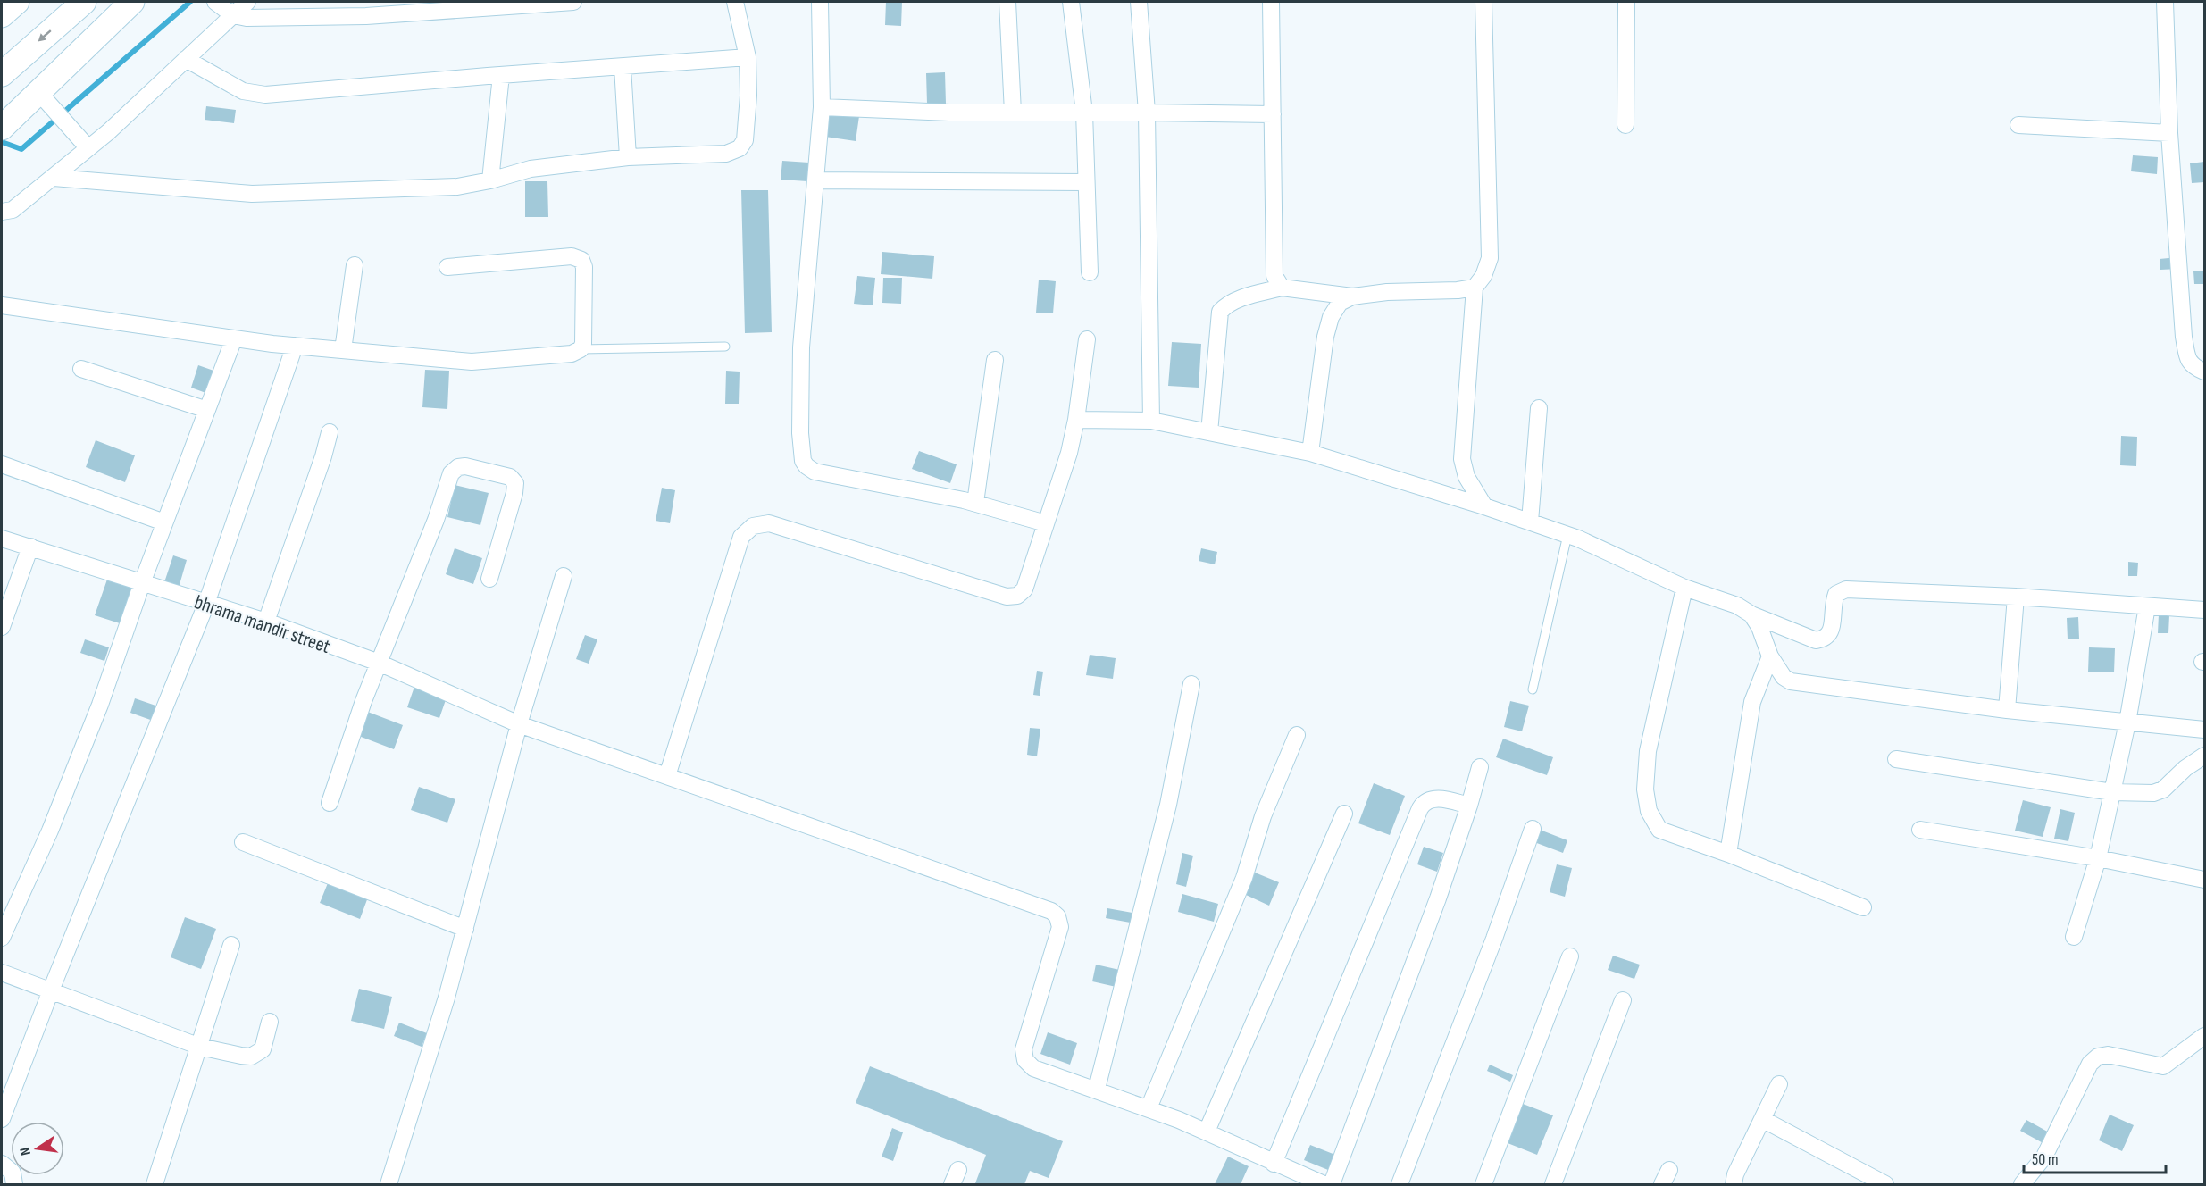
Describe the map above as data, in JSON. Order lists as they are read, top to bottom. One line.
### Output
{"streets":{"street":["bhrama mandir street"]},"scale_bar":"50 m","north":"left"}
